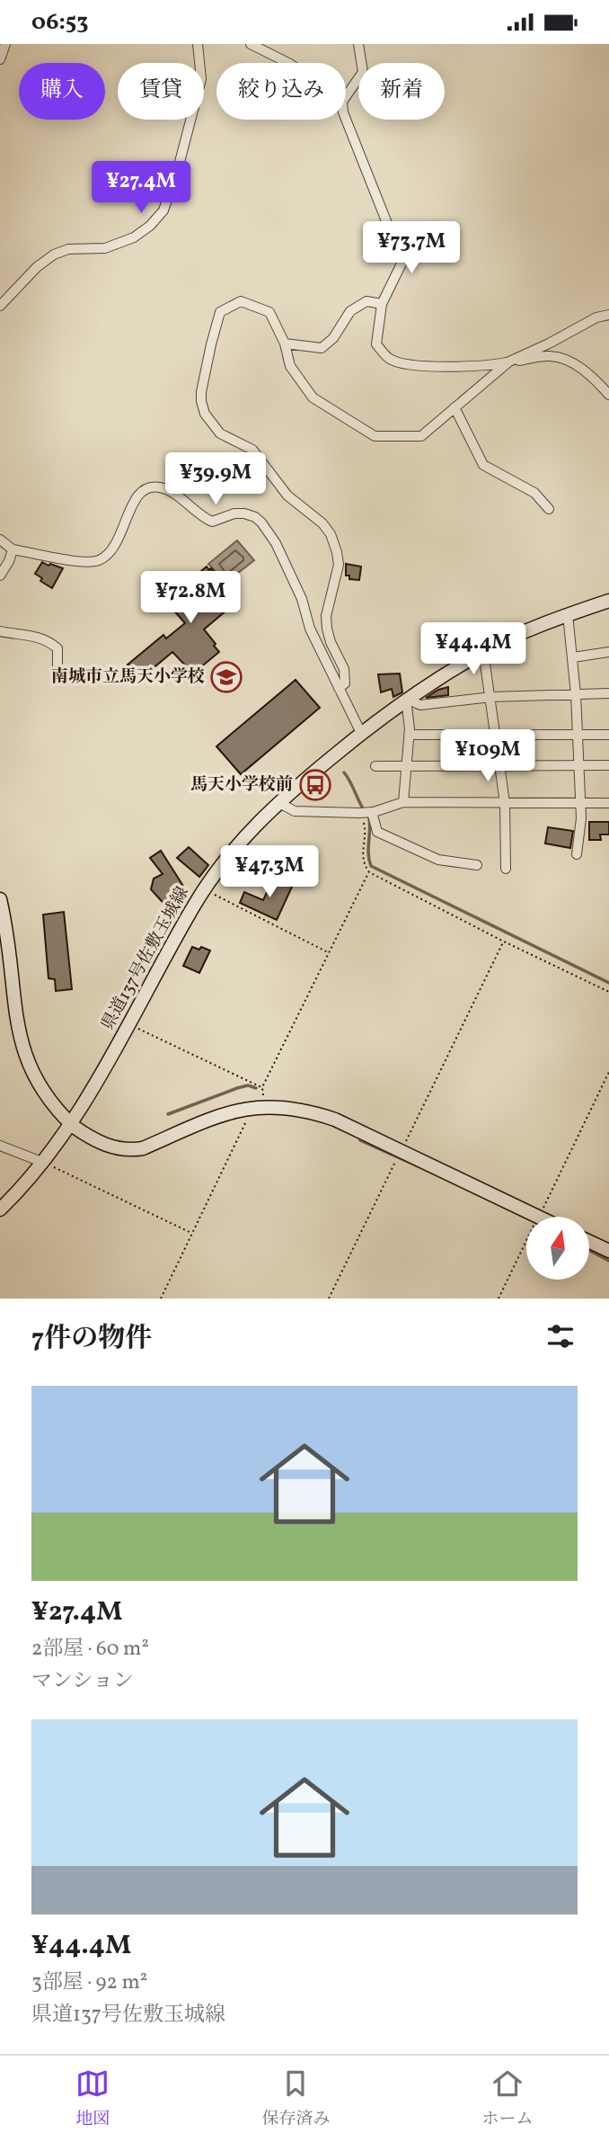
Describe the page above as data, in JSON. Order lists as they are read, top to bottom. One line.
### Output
{"streets":{"main road":["県道137号佐敷玉城線"]},"places":{"school or university":["南城市立馬天小学校"],"bus stop":["馬天小学校前"]},"north":"top","page":{"status":"06:53","chip":["購入","賃貸","絞り込み","新着"],"price":["¥27.4M","¥73.7M","¥39.9M","¥72.8M","¥44.4M","¥109M","¥47.3M"],"heading":"7件の物件","list":[{"name":"¥27.4M","note":"2部屋 · 60 m² · マンション"},{"name":"¥44.4M","note":"3部屋 · 92 m² · 県道137号佐敷玉城線"}],"tabs":["地図","保存済み","ホーム"]}}
